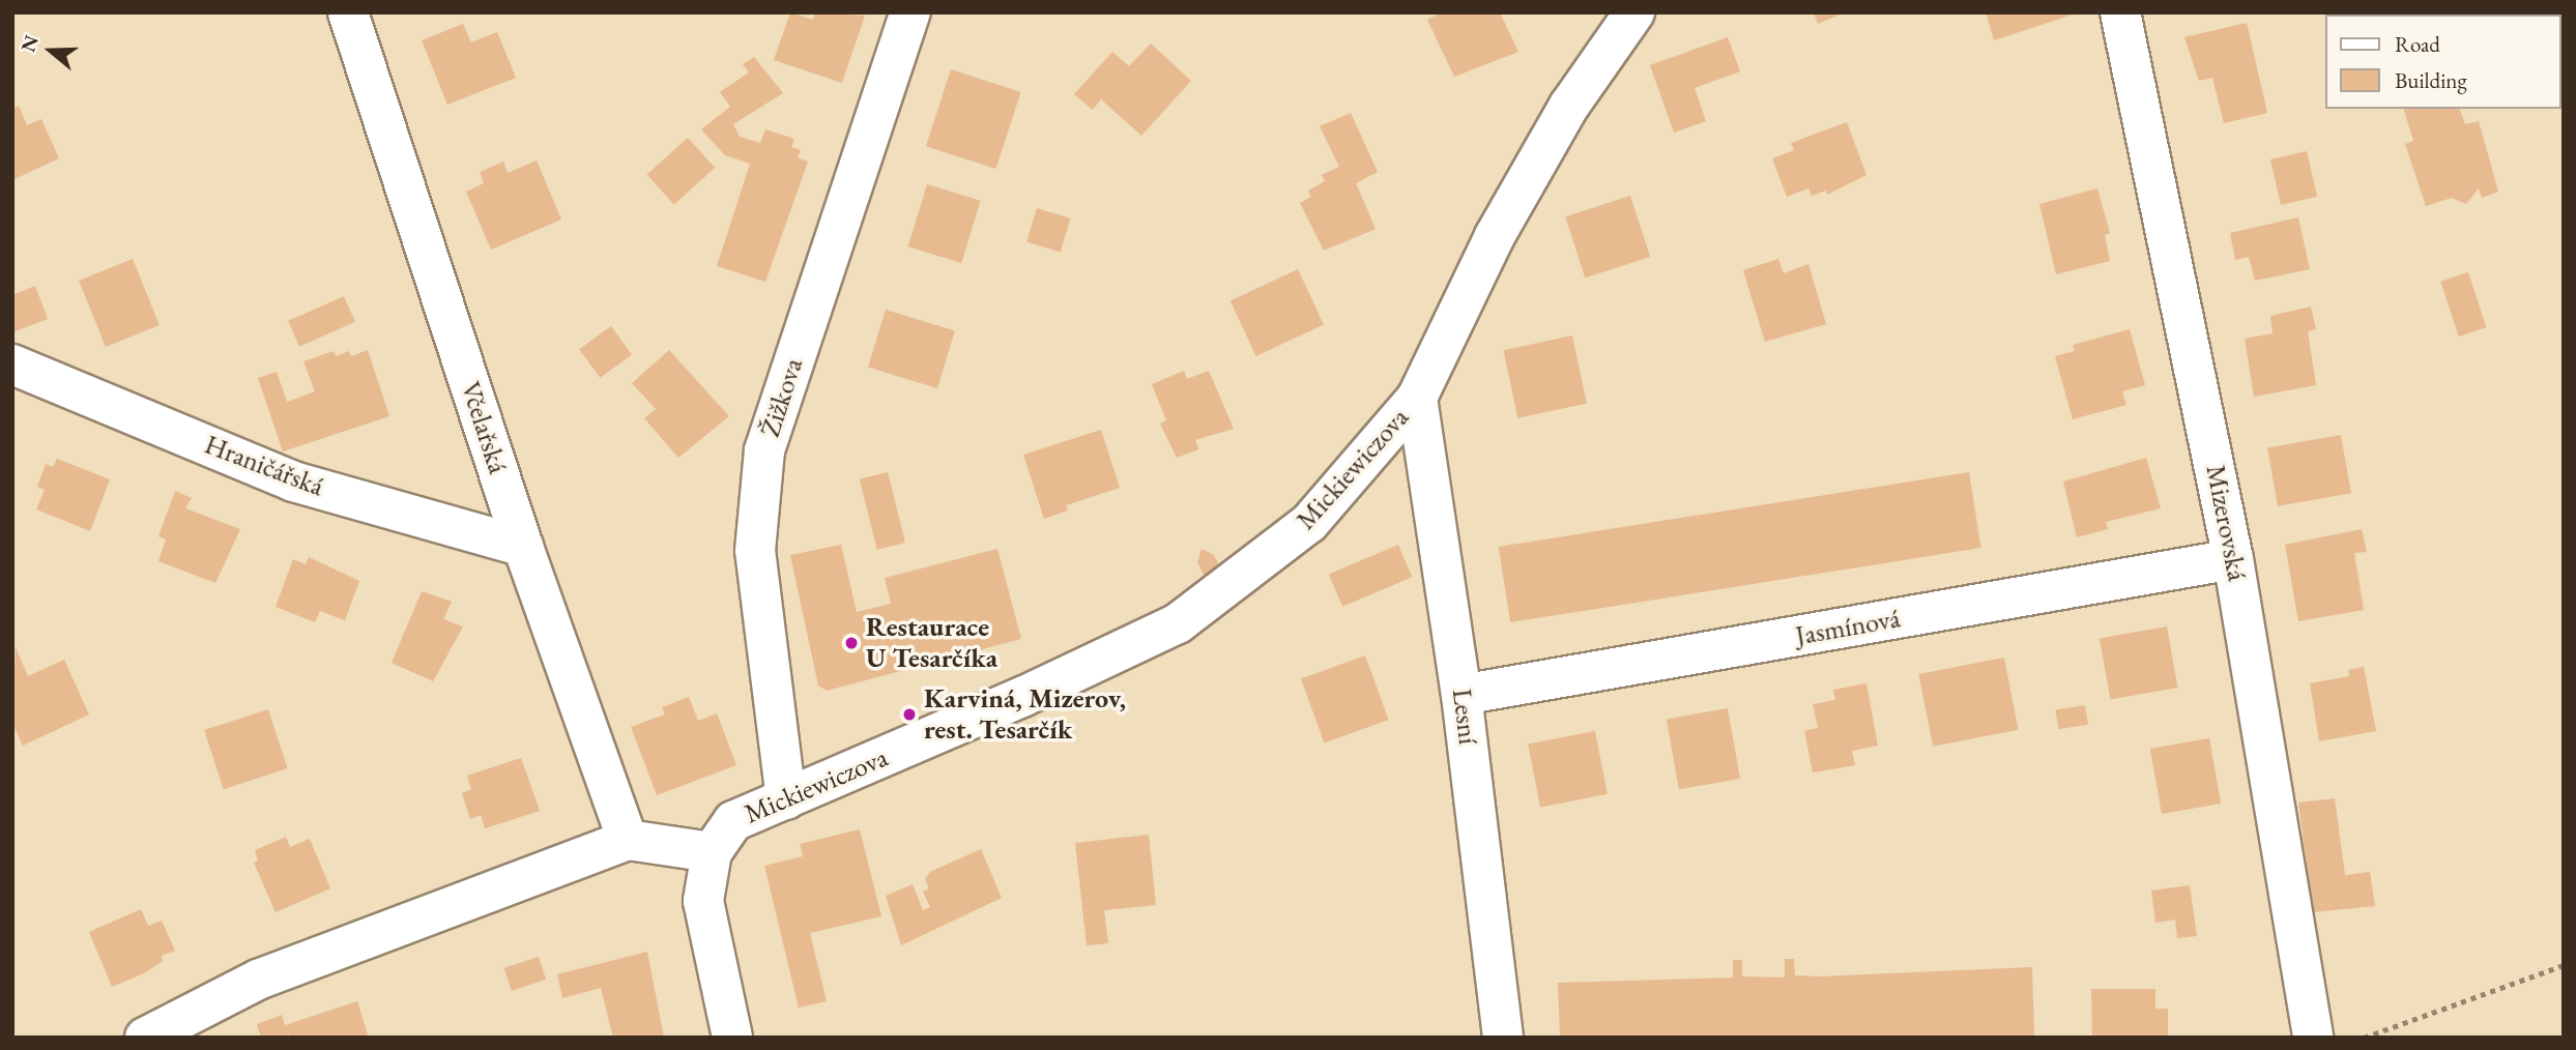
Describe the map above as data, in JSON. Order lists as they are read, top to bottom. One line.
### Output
{"streets":{"street":["Žižkova","Včelařská","Hraničářská","Mickiewiczova","Mizerovská","Jasmínová","Lesní"]},"crossings":[["Žižkova","Mickiewiczova"],["Včelařská","Hraničářská"],["Mickiewiczova","Lesní"],["Mizerovská","Jasmínová"],["Jasmínová","Lesní"]],"places":["Restaurace U Tesarčíka","Karviná, Mizerov, rest. Tesarčík"],"legend":["Road","Building"],"north":"left"}
